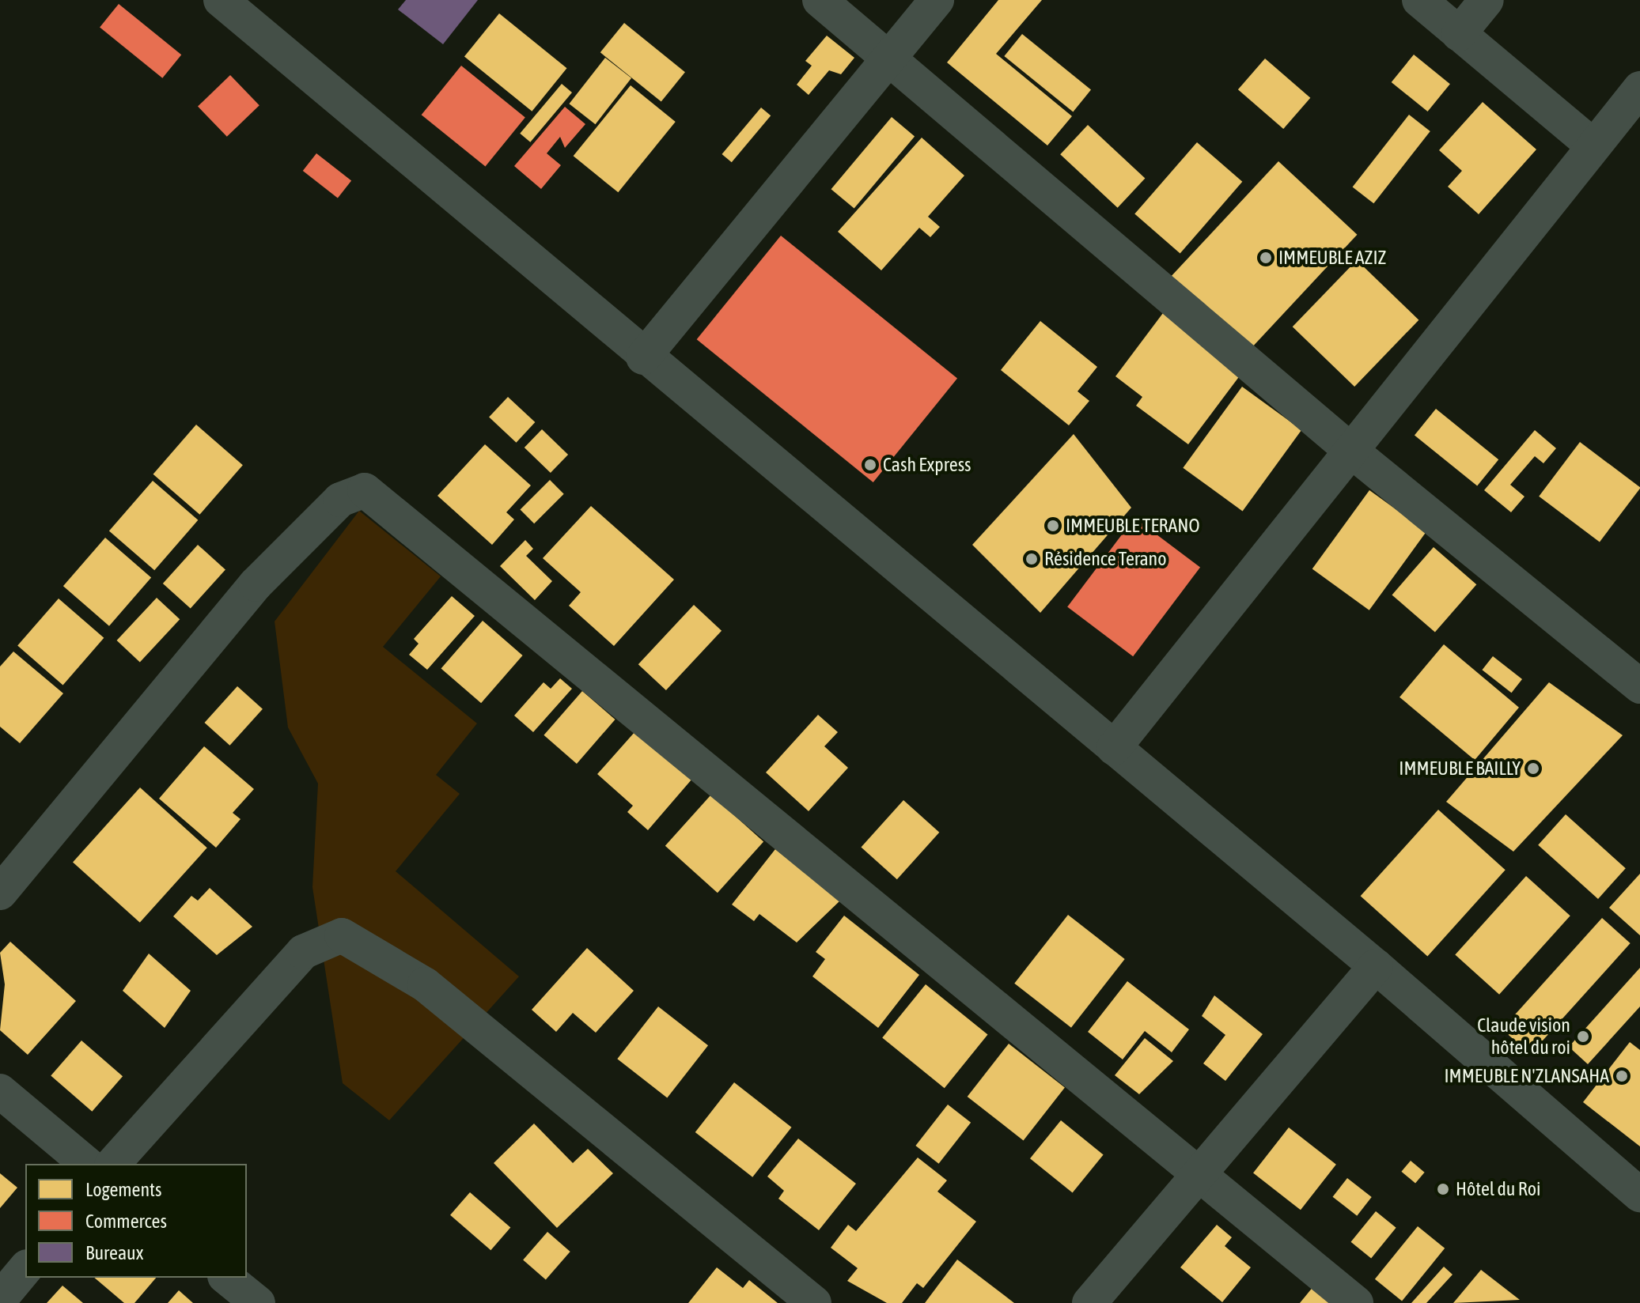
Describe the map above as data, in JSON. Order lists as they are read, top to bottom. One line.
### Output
{"places":["IMMEUBLE AZIZ","Cash Express","IMMEUBLE TERANO","Résidence Terano","IMMEUBLE BAILLY","Claude vision hôtel du roi","IMMEUBLE N'ZLANSAHA","Hôtel du Roi"],"legend":["Logements","Commerces","Bureaux"]}
